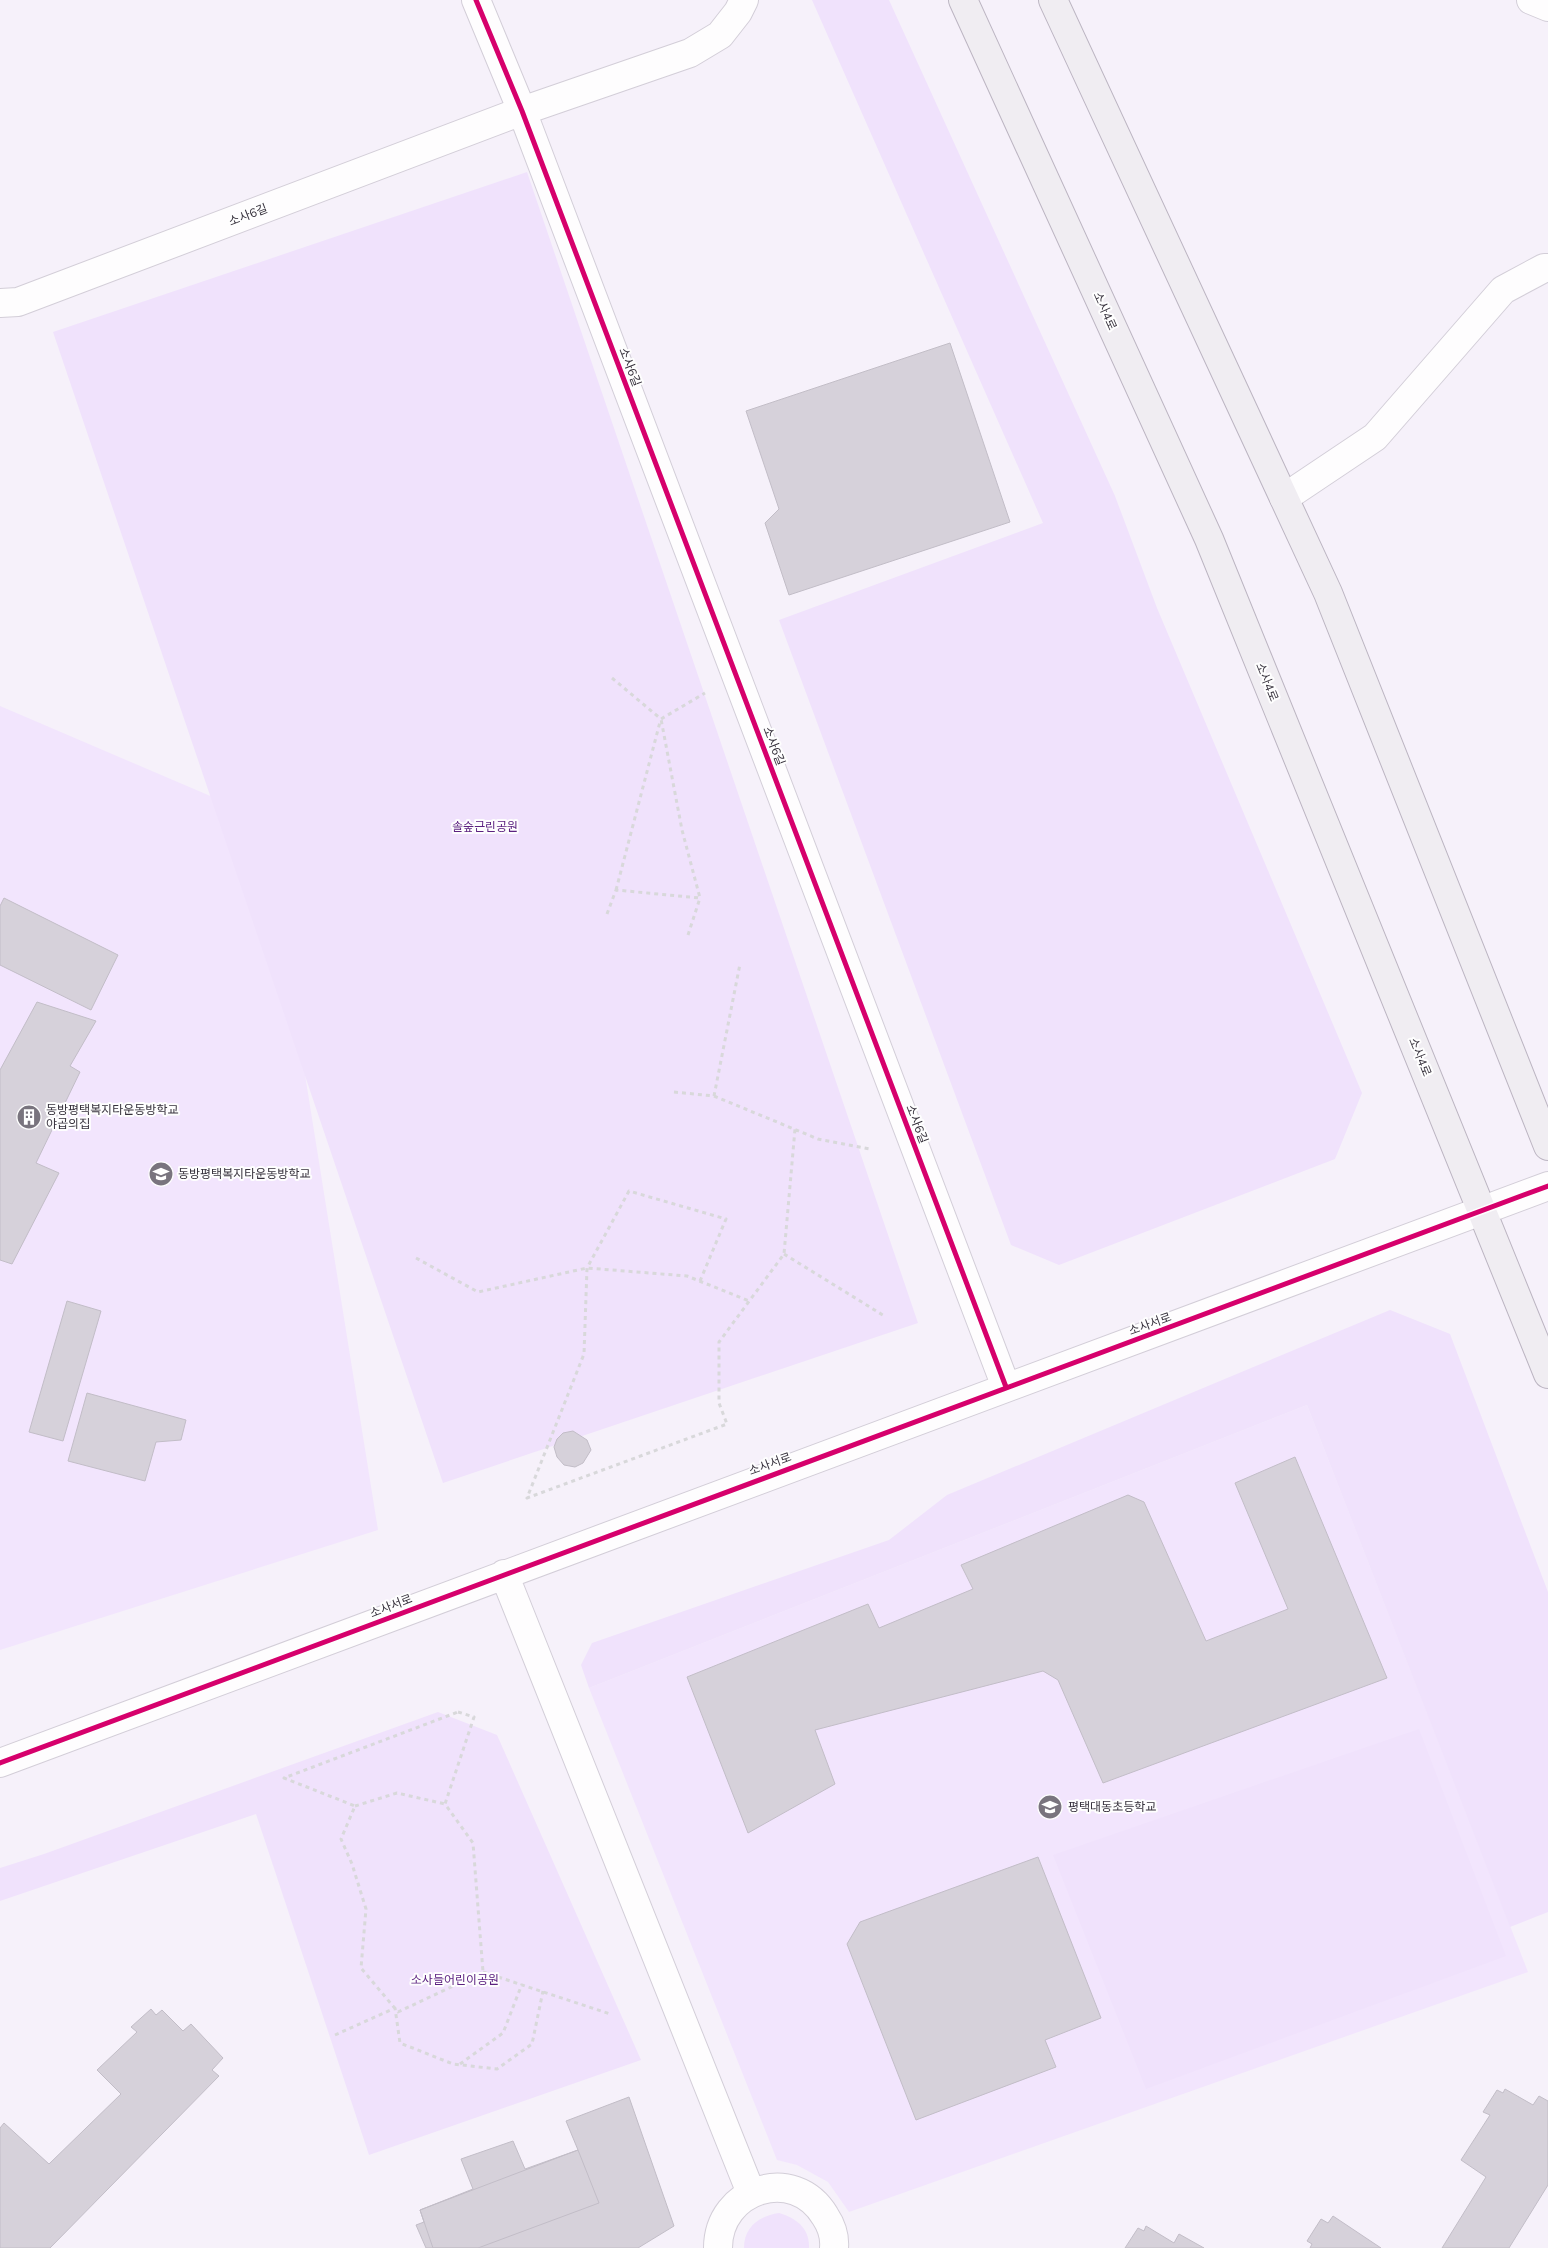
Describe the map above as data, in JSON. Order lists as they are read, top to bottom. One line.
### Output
{"streets":{"main road":["소사4로"],"street":["소사6길","소사서로"]},"crossings":[["소사6길","소사서로"],["소사4로","소사서로"]],"parks":["솔숲근린공원","소사들어린이공원"],"places":{"building":["동방평택복지타운동방학교 야곱의집"],"school or university":["동방평택복지타운동방학교","평택대동초등학교"]}}
